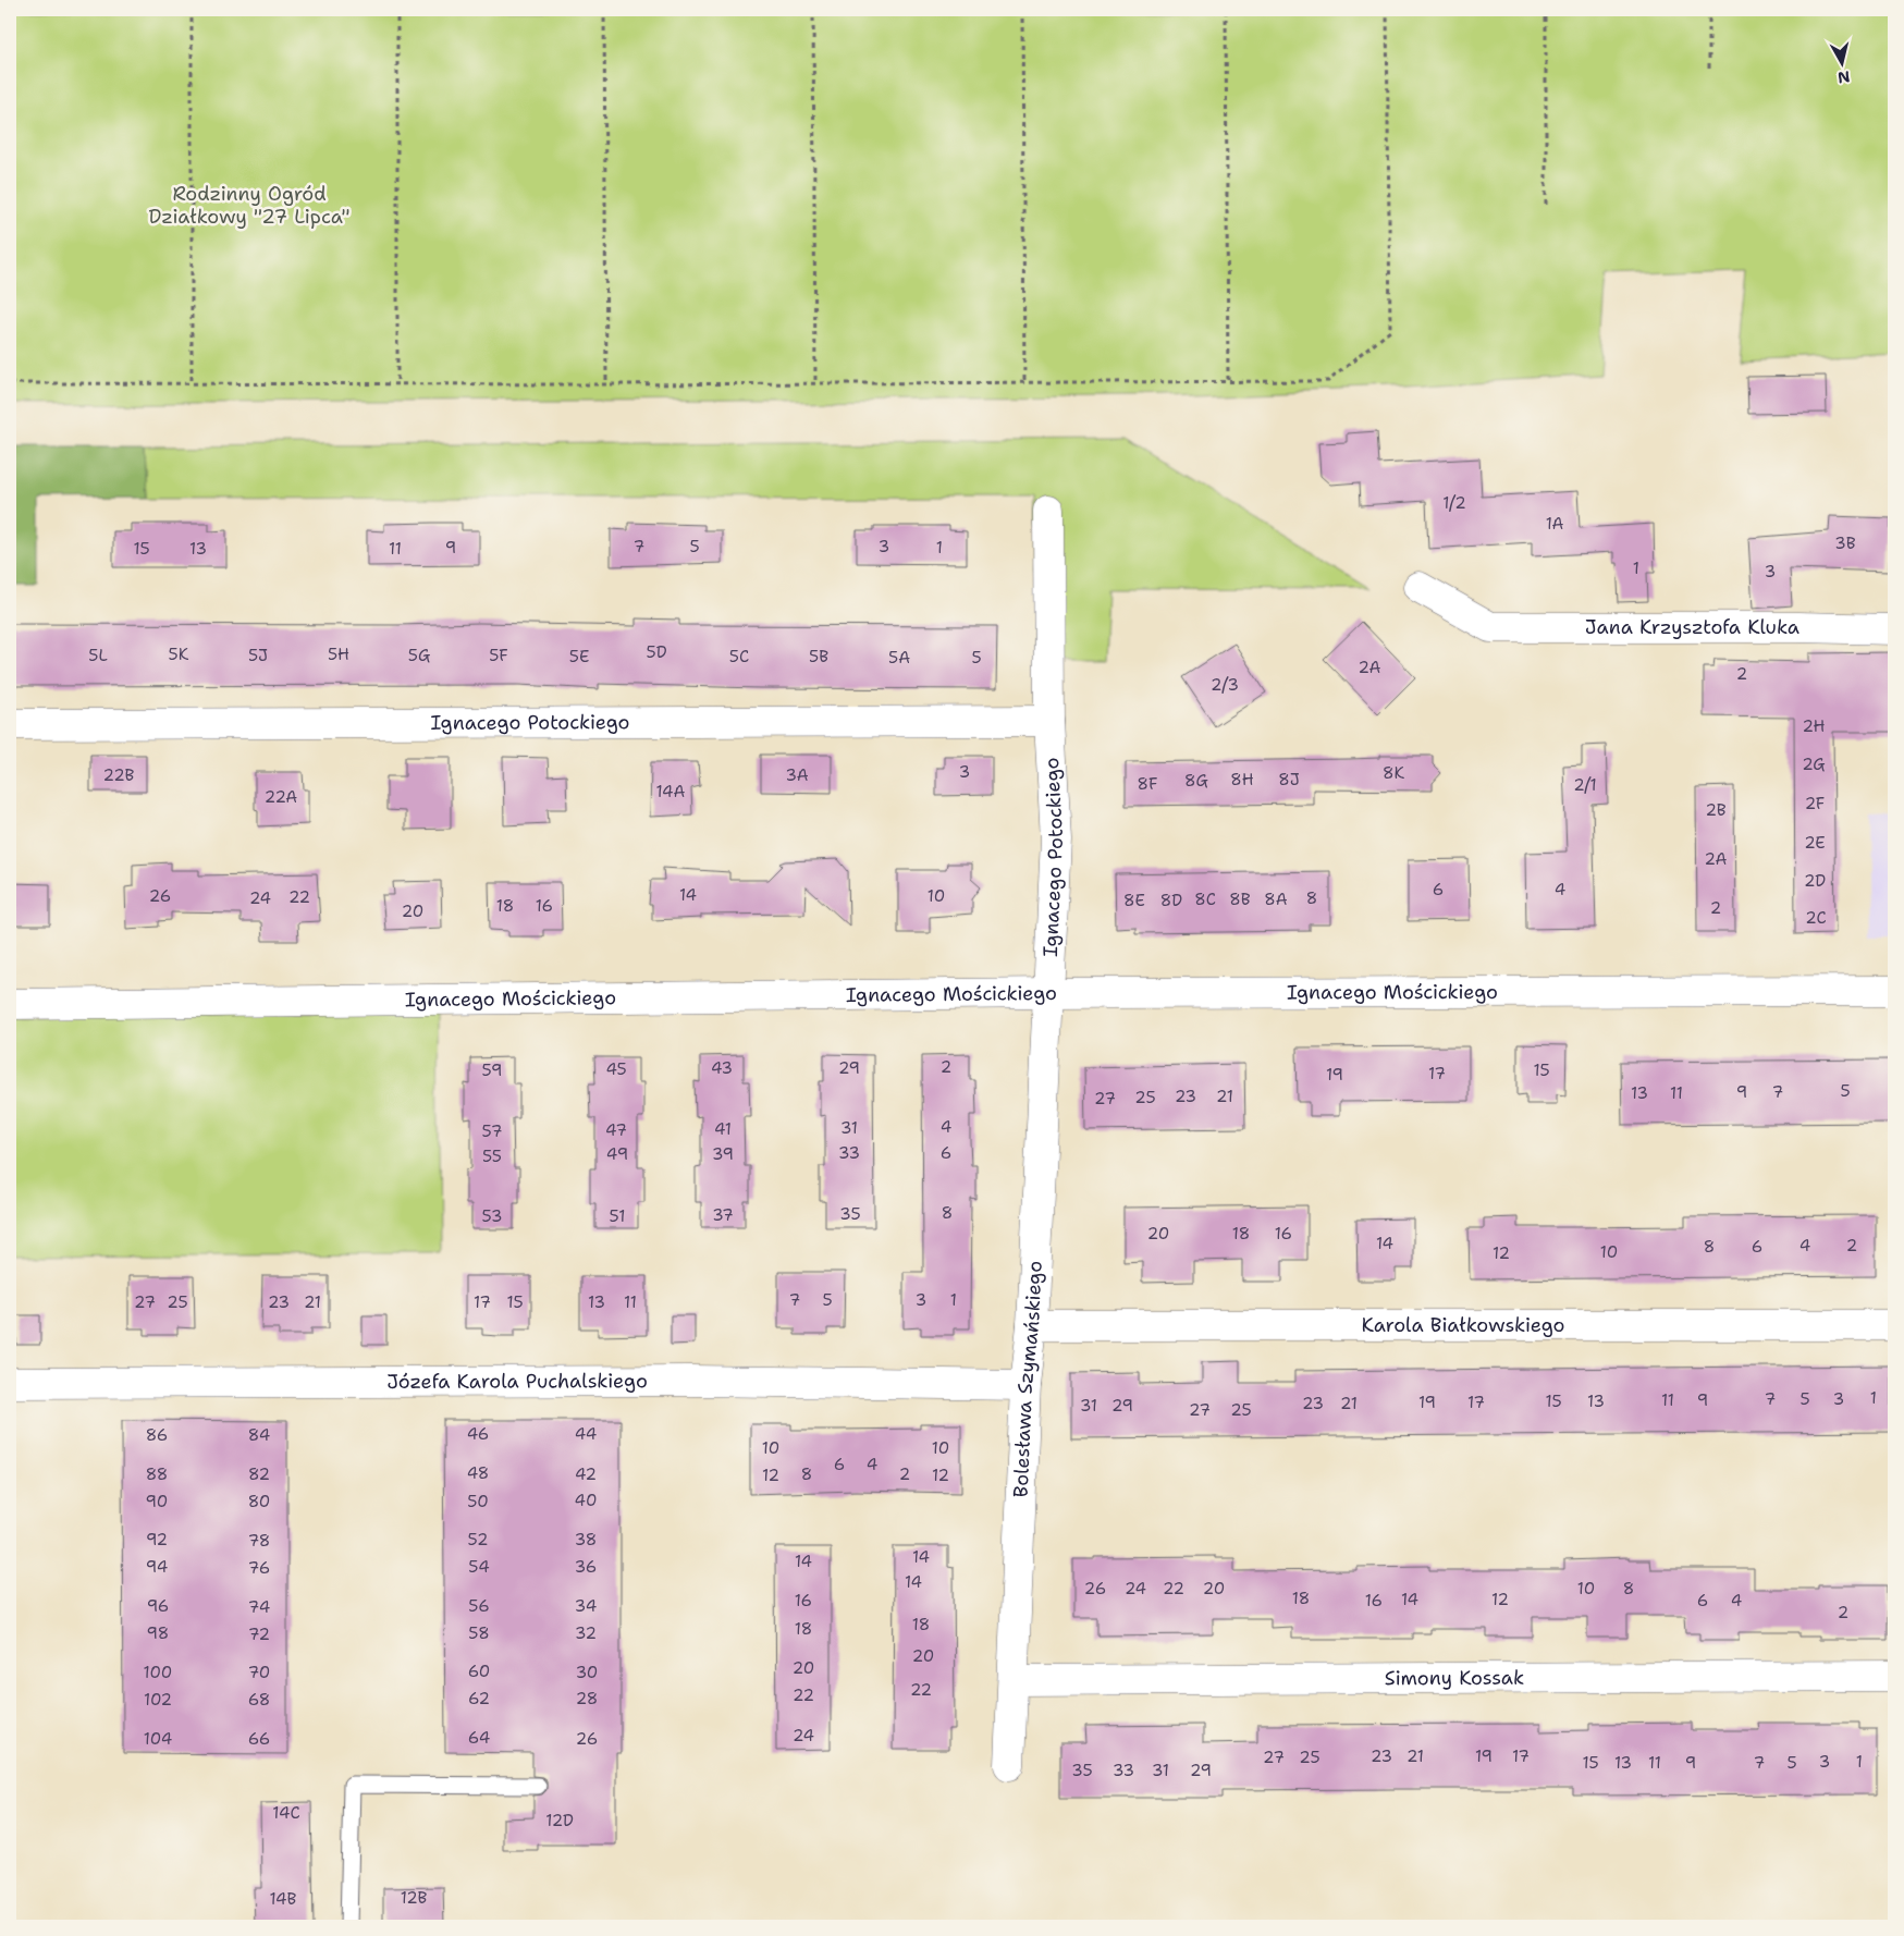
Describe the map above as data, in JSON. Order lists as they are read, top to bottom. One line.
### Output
{"streets":{"street":["Jana Krzysztofa Kluka","Ignacego Potockiego","Ignacego Mościckiego","Karola Białkowskiego","Bolesława Szymańskiego","Józefa Karola Puchalskiego","Simony Kossak"]},"crossings":[["Ignacego Potockiego","Ignacego Mościckiego"],["Ignacego Potockiego","Bolesława Szymańskiego"],["Ignacego Mościckiego","Bolesława Szymańskiego"],["Karola Białkowskiego","Bolesława Szymańskiego"],["Bolesława Szymańskiego","Józefa Karola Puchalskiego"],["Bolesława Szymańskiego","Simony Kossak"]],"parks":["Rodzinny Ogród Działkowy \"27 Lipca\""],"house_numbers":["1/2","1A","3B","7","5","3","9","1","15","13","11","1","3","5D","5K","5H","5L","5J","5G","5F","5E","5C","5B","5A","5","2A","2","2/3","2H","2G","3","8K","22B","3A","8H","8J","8G","8F","2/1","14A","22A","2F","2B","2E","2A","2D","6","4","14","26","10","22","24","8","8C","8B","8A","8E","8D","18","16","2","20","2C","2","43","29","45","59","15","17","19","5","9","7","13","11","23","21","25","27","4","31","41","47","57","33","6","49","39","55","8","35","37","53","51","20","18","16","14","4","2","8","6","10","12","7","5","3","1","27","25","23","21","17","15","13","11","1","7","5","3","11","9","15","13","19","17","23","21","31","29","27","25","46","44","86","84","10","10","6","4","48","88","82","42","8","2","12","12","40","90","80","50","92","52","38","78","14","14","94","54","36","76","14","26","24","22","20","10","8","18","14","12","16","16","6","4","96","56","34","74","2","18","18","98","58","32","72","20","20","60","100","70","30","22","22","62","28","102","68","24","64","104","66","26","23","21","19","17","27","25","3","1","15","13","11","9","7","5","35","33","31","29","14C","12D","12B","14B"],"north":"bottom"}
